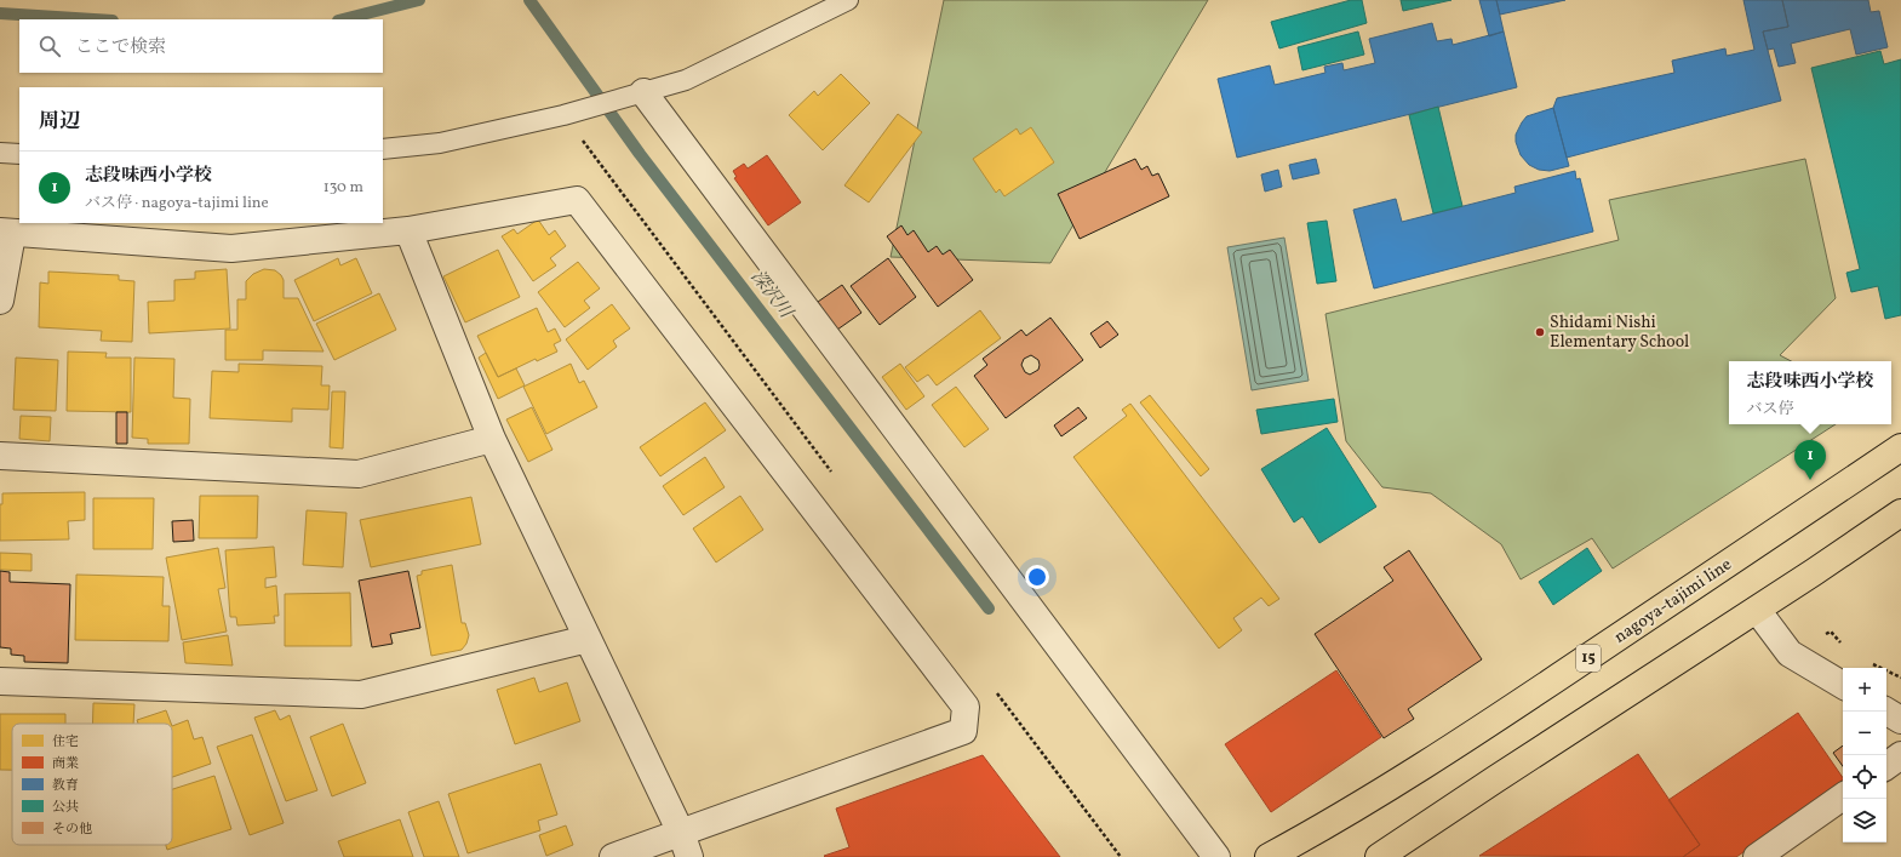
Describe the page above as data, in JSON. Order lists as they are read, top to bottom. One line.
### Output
{"streets":{"main road":["nagoya-tajimi line","15"]},"water":["深沢川"],"places":["Shidami Nishi Elementary School"],"legend":["住宅","商業","教育","公共","その他"],"page":{"search":"ここで検索","heading":"周辺","list":[{"mark":"1","name":"志段味西小学校","note":"バス停 · nagoya-tajimi line","value":"130 m"}],"popup":["志段味西小学校","バス停"],"pins":"1","map_buttons":["+","−"]}}
